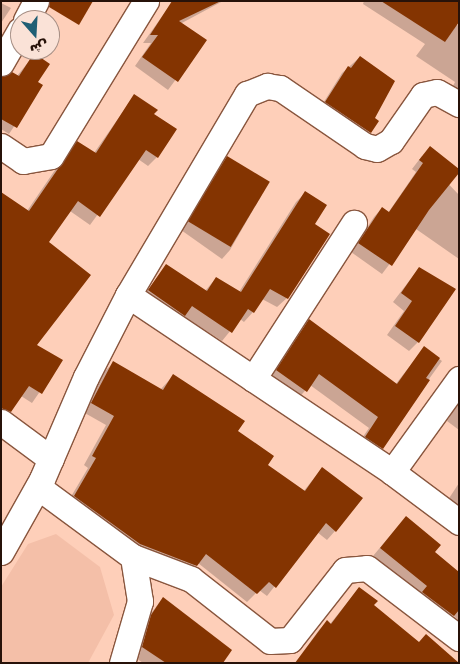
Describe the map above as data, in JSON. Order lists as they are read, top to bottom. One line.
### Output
{"north":"bottom"}
